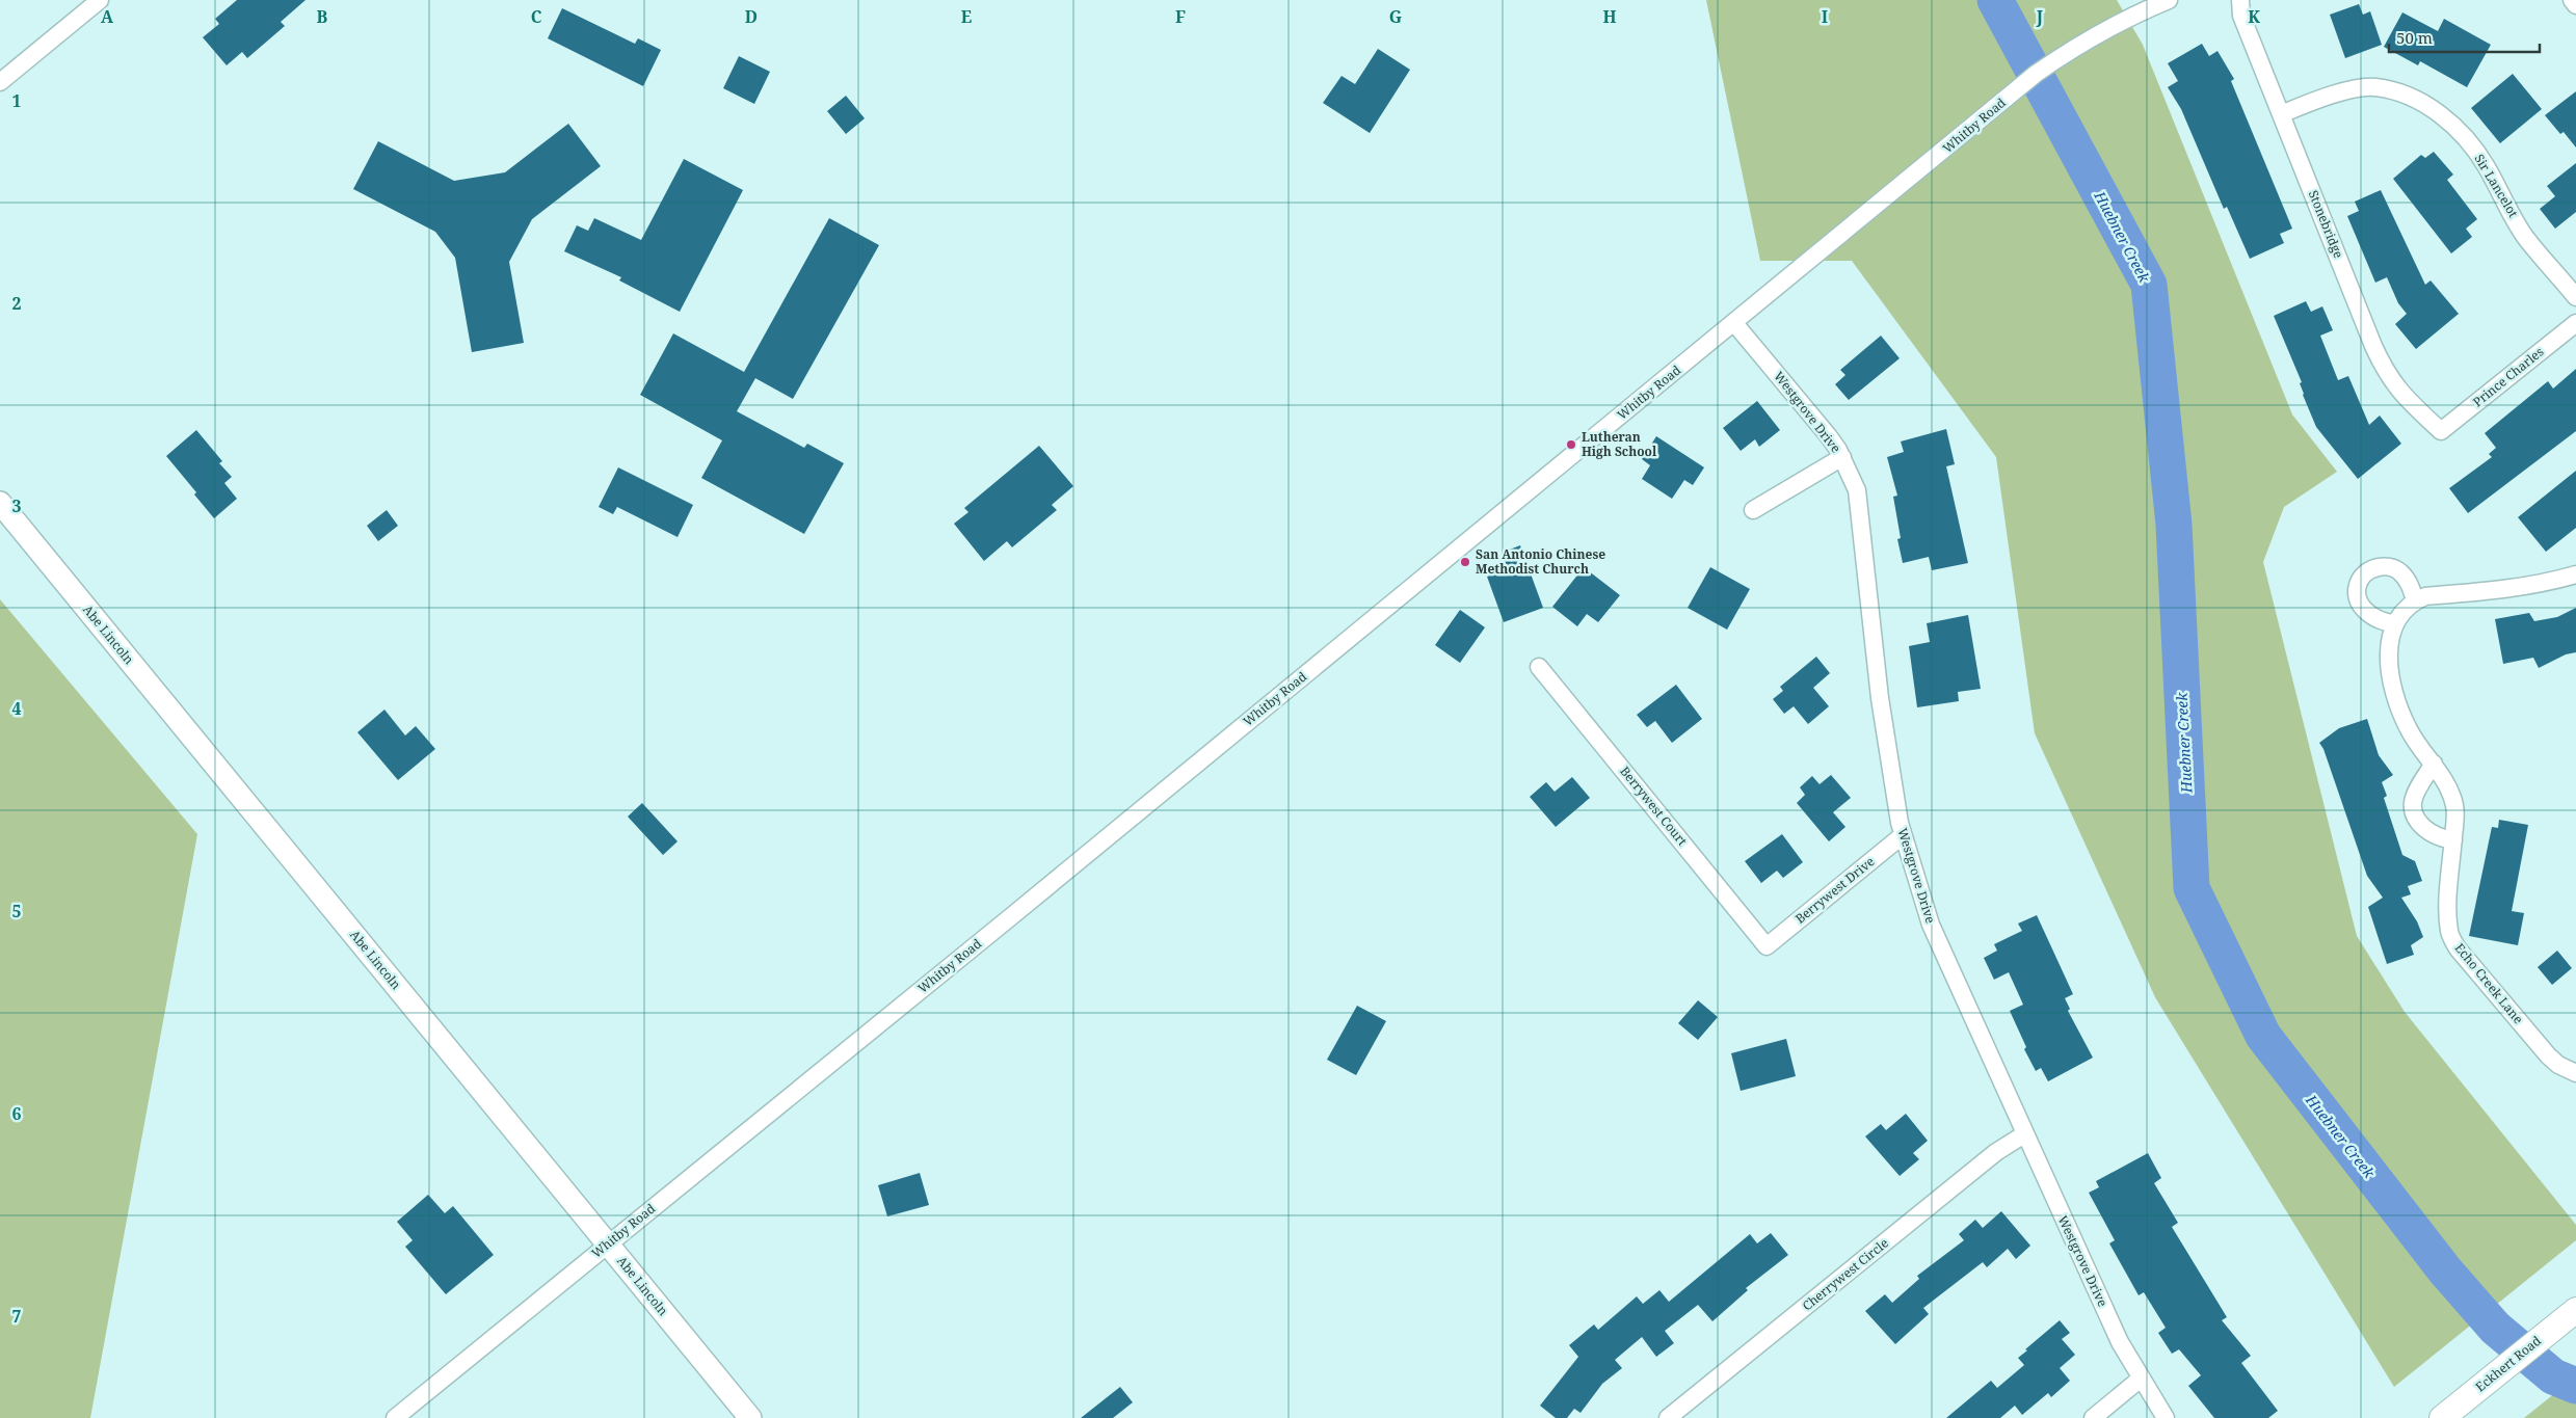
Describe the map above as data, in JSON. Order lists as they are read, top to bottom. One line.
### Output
{"streets":{"main road":["Eckhert Road"],"street":["Whitby Road","Sir Lancelot","Stonebridge","Prince Charles","Westgrove Drive","Abe Lincoln","Berrywest Court","Berrywest Drive","Echo Creek Lane","Cherrywest Circle"]},"crossings":[["Whitby Road","Westgrove Drive"],["Whitby Road","Abe Lincoln"],["Sir Lancelot","Stonebridge"],["Stonebridge","Prince Charles"],["Westgrove Drive","Berrywest Drive"],["Westgrove Drive","Cherrywest Circle"],["Berrywest Court","Berrywest Drive"]],"water":["Huebner Creek"],"places":["Lutheran High School","San Antonio Chinese Methodist Church"],"scale_bar":"50 m","grid":{"columns":["A","B","C","D","E","F","G","H","I","J","K"],"rows":["1","2","3","4","5","6","7"]}}
